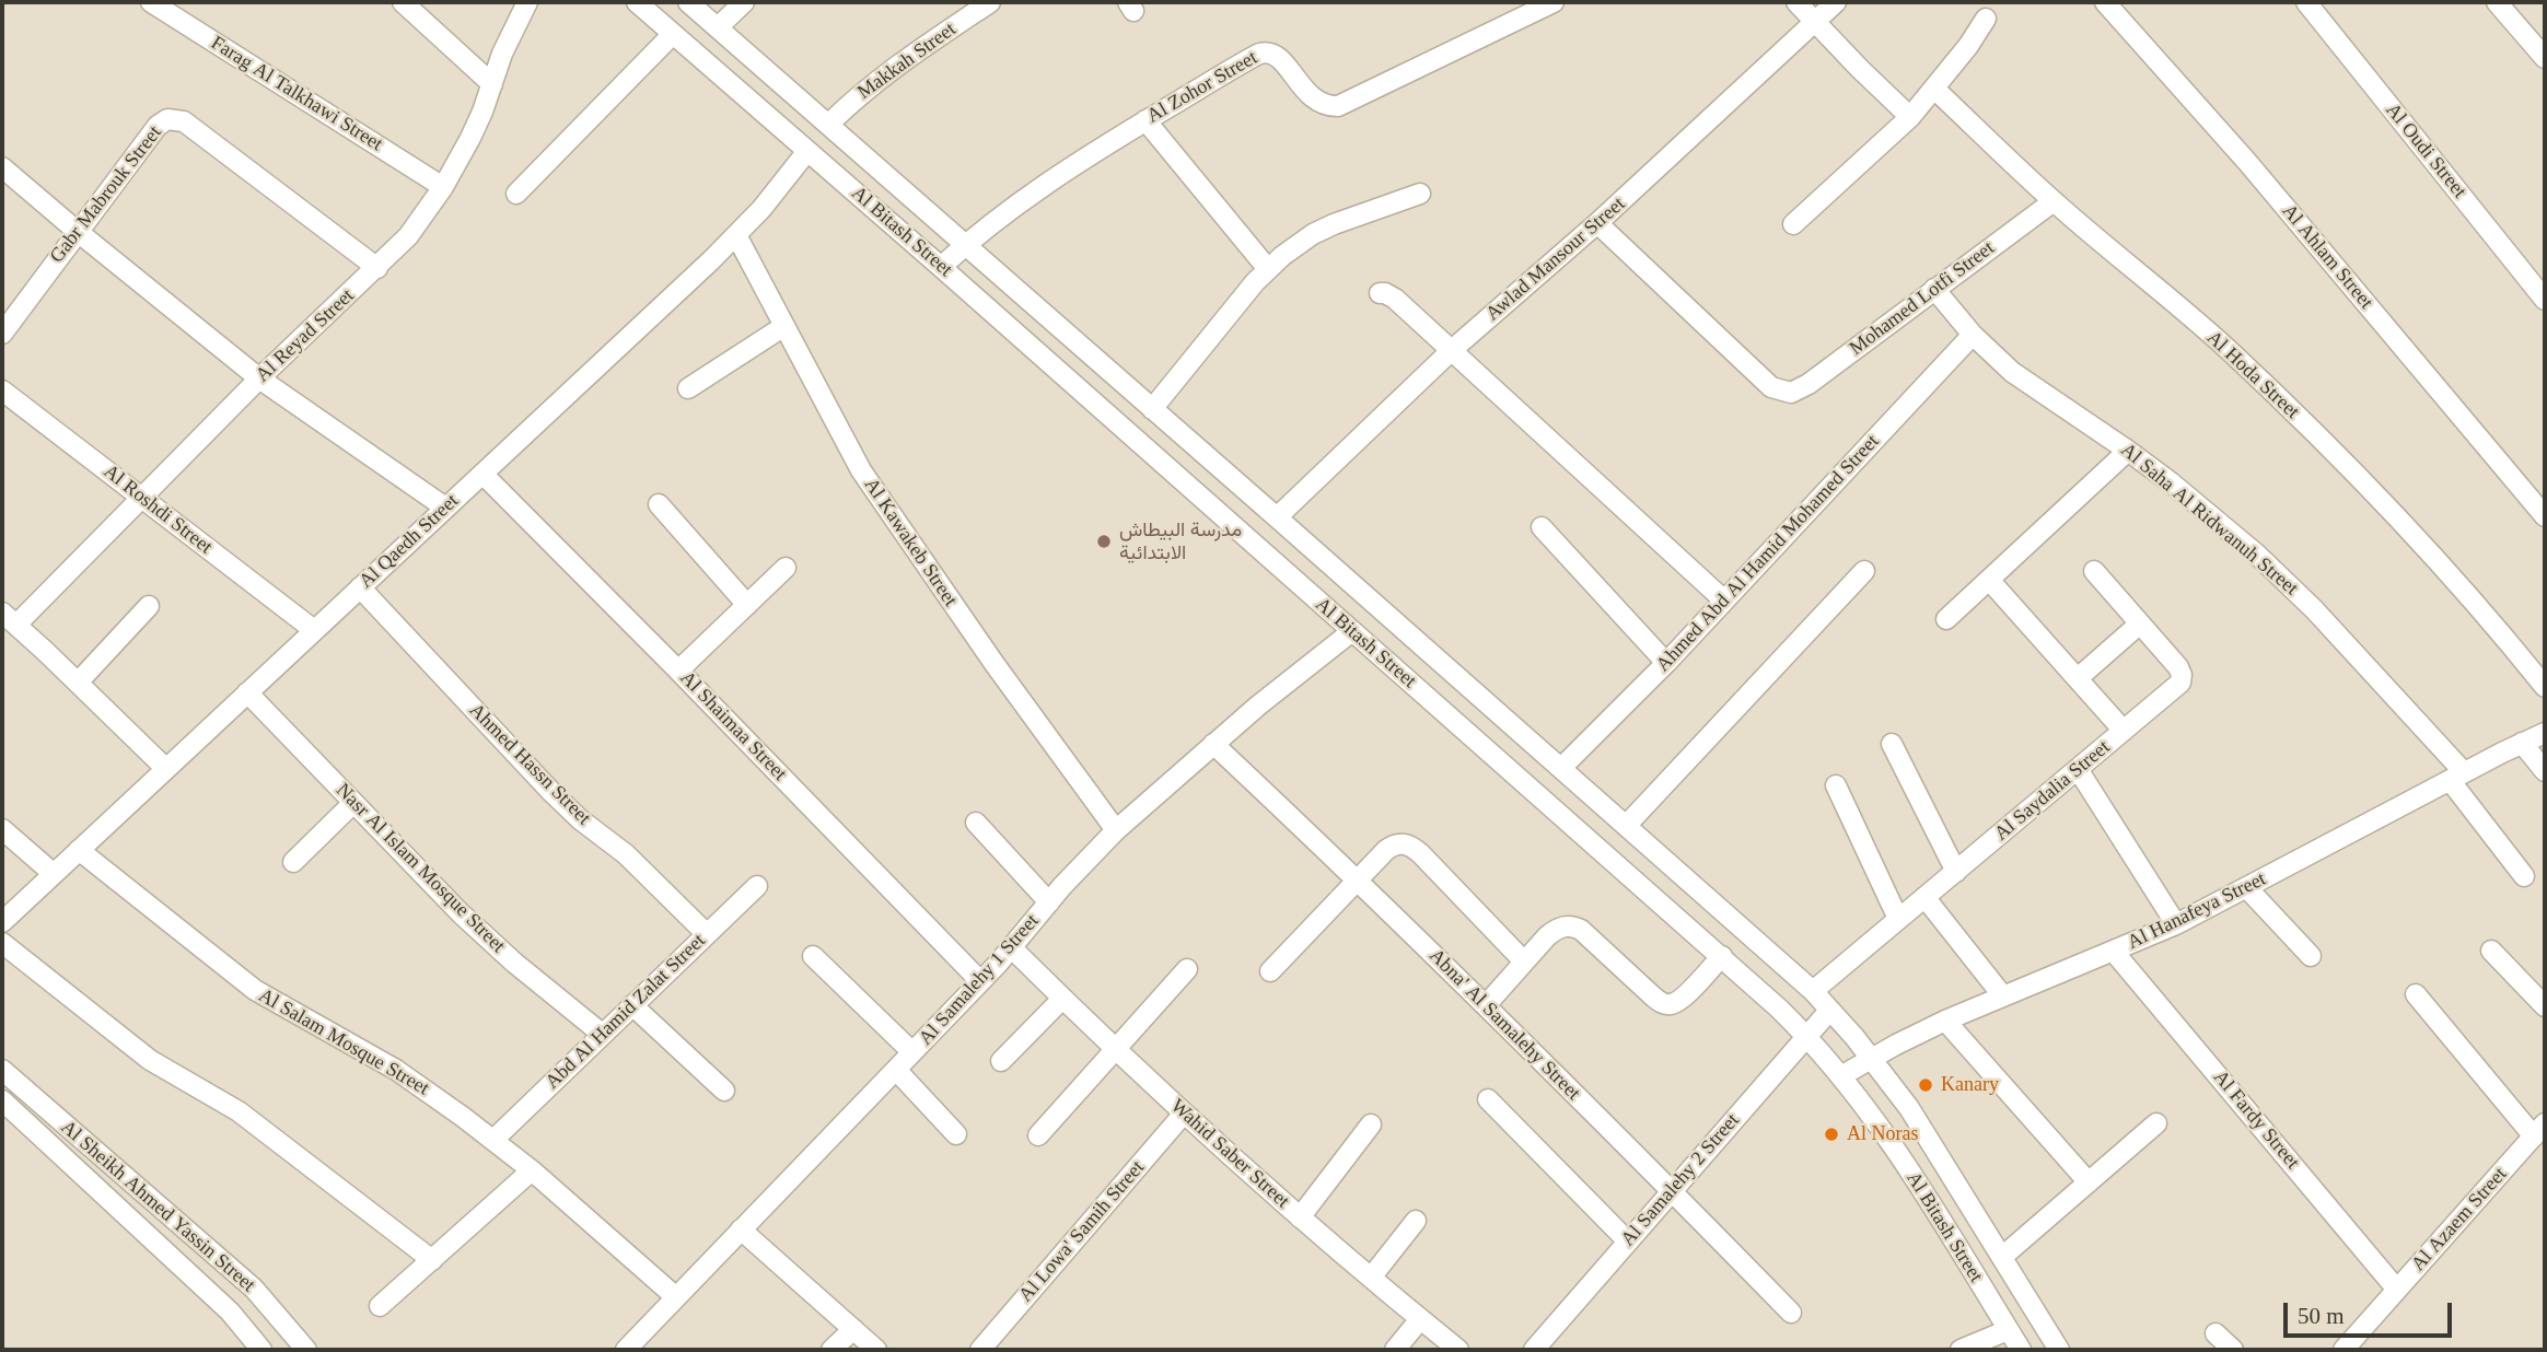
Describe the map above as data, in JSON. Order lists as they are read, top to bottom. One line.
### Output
{"streets":{"street":["Makkah Street","Al Zohor Street","Farag Al Talkhawi Street","Al Oudi Street","Gabr Mabrouk Street","Al Bitash Street","Al Ahlam Street","Awlad Mansour Street","Mohamed Lotfi Street","Al Reyad Street","Al Hoda Street","Al Roshdi Street","Al Saha Al Ridwanuh Street","Al Qaedh Street","Al Kawakeb Street","Ahmed Abd Al Hamid Mohamed Street","Al Shaimaa Street","Ahmed Hassn Street","Al Saydalia Street","Nasr Al Islam Mosque Street","Al Hanafeya Street","Al Samalehy 1 Street","Abd Al Hamid Zalat Street","Abna' Al Samalehy Street","Al Salam Mosque Street","Al Fardy Street","Wahid Saber Street","Al Samalehy 2 Street","Al Sheikh Ahmed Yassin Street","Al Azaem Street","Al Lowa' Samih Street"]},"crossings":[["Makkah Street","Al Bitash Street"],["Al Zohor Street","Al Bitash Street"],["Farag Al Talkhawi Street","Al Reyad Street"],["Gabr Mabrouk Street","Al Reyad Street"],["Al Bitash Street","Awlad Mansour Street"],["Al Bitash Street","Al Qaedh Street"],["Al Bitash Street","Ahmed Abd Al Hamid Mohamed Street"],["Al Bitash Street","Al Saydalia Street"],["Al Bitash Street","Al Hanafeya Street"],["Al Bitash Street","Al Samalehy 1 Street"],["Al Bitash Street","Al Samalehy 2 Street"],["Awlad Mansour Street","Mohamed Lotfi Street"],["Mohamed Lotfi Street","Al Hoda Street"],["Mohamed Lotfi Street","Al Saha Al Ridwanuh Street"],["Al Reyad Street","Al Roshdi Street"],["Al Roshdi Street","Al Qaedh Street"],["Al Saha Al Ridwanuh Street","Ahmed Abd Al Hamid Mohamed Street"],["Al Saha Al Ridwanuh Street","Al Hanafeya Street"],["Al Qaedh Street","Al Kawakeb Street"],["Al Qaedh Street","Al Shaimaa Street"],["Al Qaedh Street","Ahmed Hassn Street"],["Al Qaedh Street","Nasr Al Islam Mosque Street"],["Al Qaedh Street","Al Salam Mosque Street"],["Al Kawakeb Street","Al Samalehy 1 Street"],["Al Shaimaa Street","Al Samalehy 1 Street"],["Ahmed Hassn Street","Abd Al Hamid Zalat Street"],["Nasr Al Islam Mosque Street","Abd Al Hamid Zalat Street"],["Al Hanafeya Street","Al Fardy Street"],["Al Samalehy 1 Street","Abna' Al Samalehy Street"],["Al Samalehy 1 Street","Al Salam Mosque Street"],["Al Samalehy 1 Street","Wahid Saber Street"],["Abd Al Hamid Zalat Street","Al Salam Mosque Street"],["Abna' Al Samalehy Street","Al Samalehy 2 Street"],["Al Fardy Street","Al Azaem Street"],["Wahid Saber Street","Al Lowa' Samih Street"]],"places":["مدرسة البيطاش الابتدائية","Kanary","Al Noras"],"scale_bar":"50 m"}
